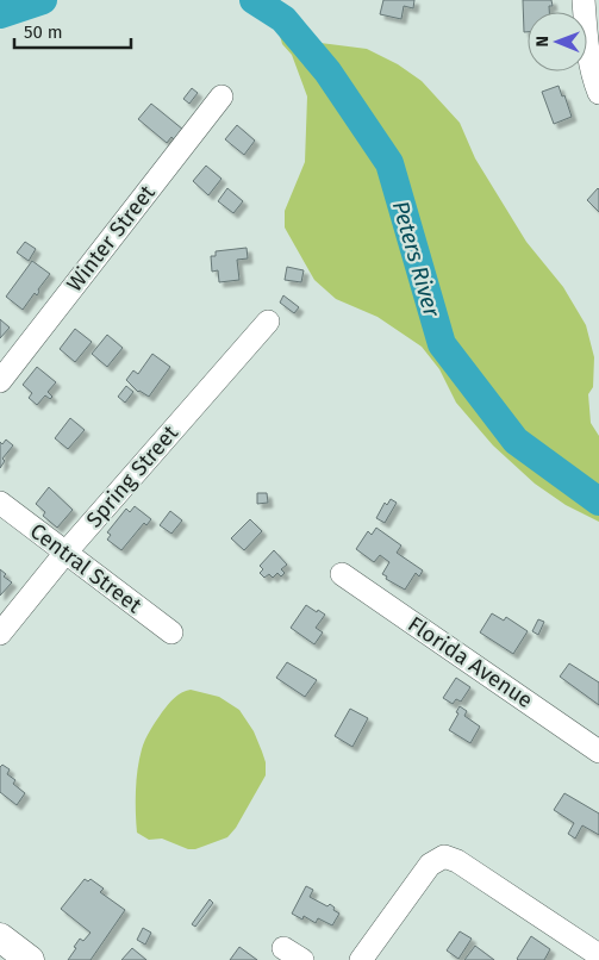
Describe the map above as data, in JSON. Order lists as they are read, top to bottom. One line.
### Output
{"streets":{"street":["Winter Street","Spring Street","Central Street","Florida Avenue"]},"crossings":[["Spring Street","Central Street"]],"water":["Peters River"],"scale_bar":"50 m","north":"left"}
